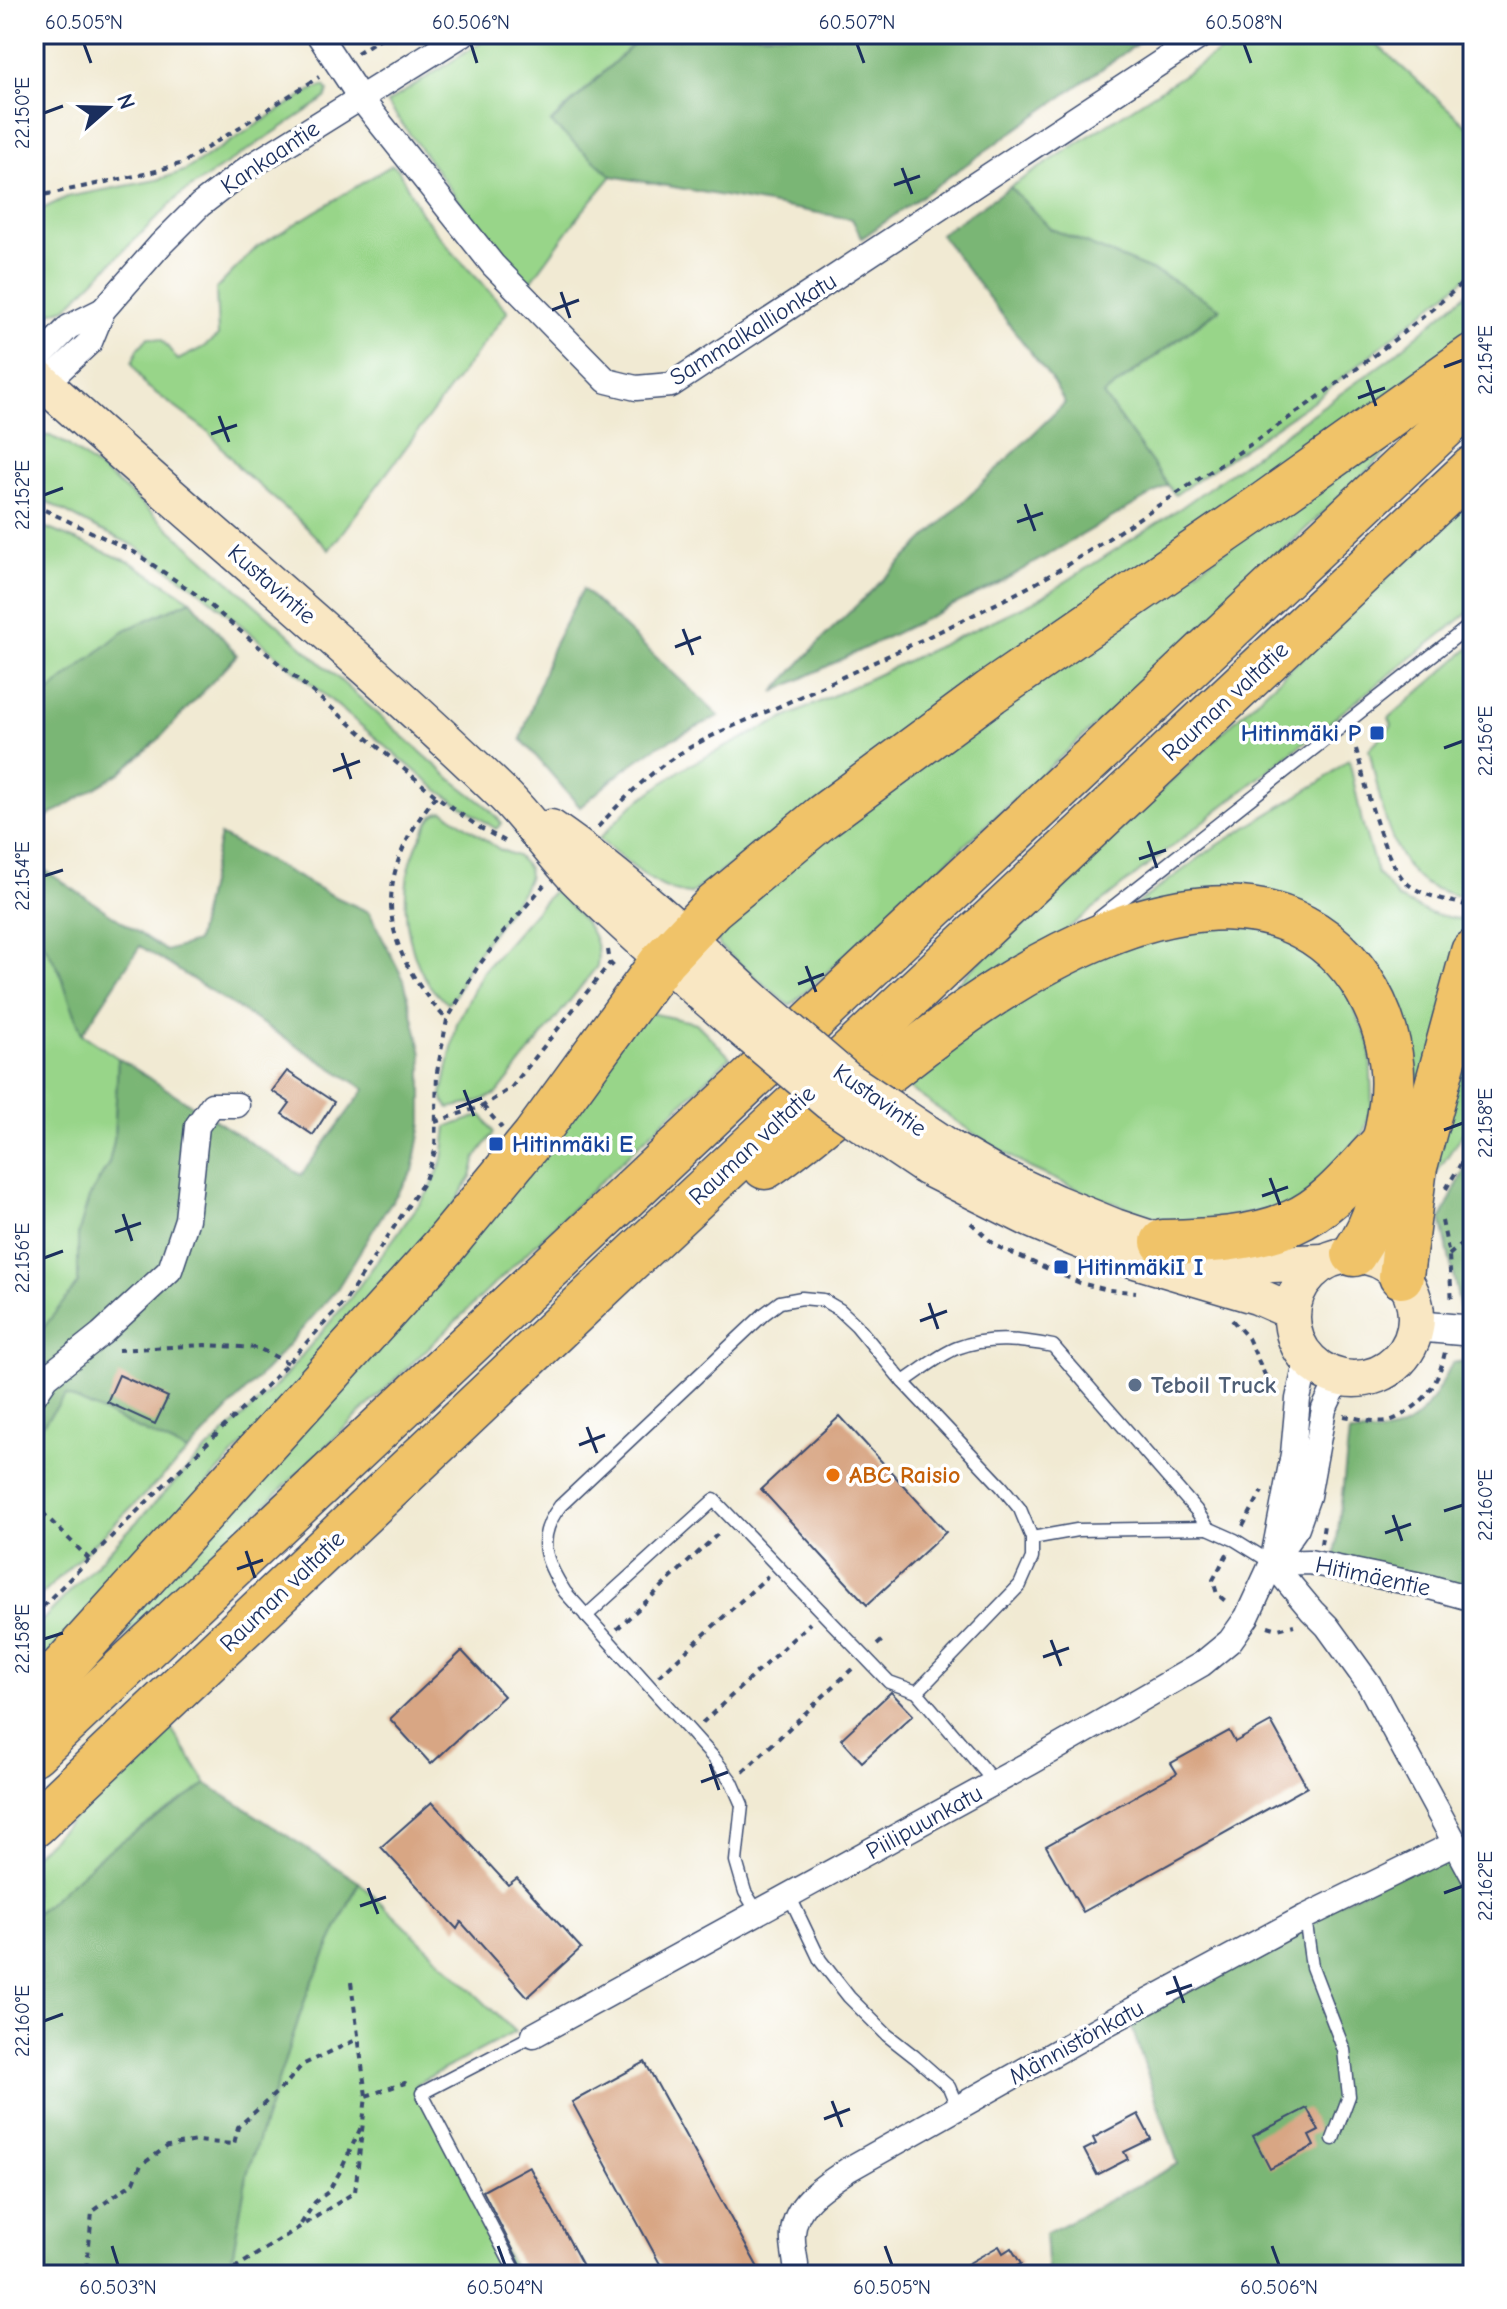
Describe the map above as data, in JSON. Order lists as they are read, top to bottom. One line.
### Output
{"streets":{"highway":["Rauman valtatie"],"main road":["Kustavintie"],"street":["Kankaantie","Sammalkallionkatu","Hitimäentie","Piilipuunkatu","Männistönkatu"]},"crossings":[["Kankaantie","Sammalkallionkatu"],["Kankaantie","Kustavintie"],["Hitimäentie","Piilipuunkatu"]],"places":{"transit":["Hitinmäki P","Hitinmäki E","HitinmäkiI I"],"other":["Teboil Truck","ABC Raisio"]},"north":"right","coordinates":["60.505°N","60.506°N","60.507°N","60.508°N","22.150°E","22.154°E","22.152°E","22.156°E","22.158°E","22.160°E","22.162°E","60.503°N","60.504°N"]}
